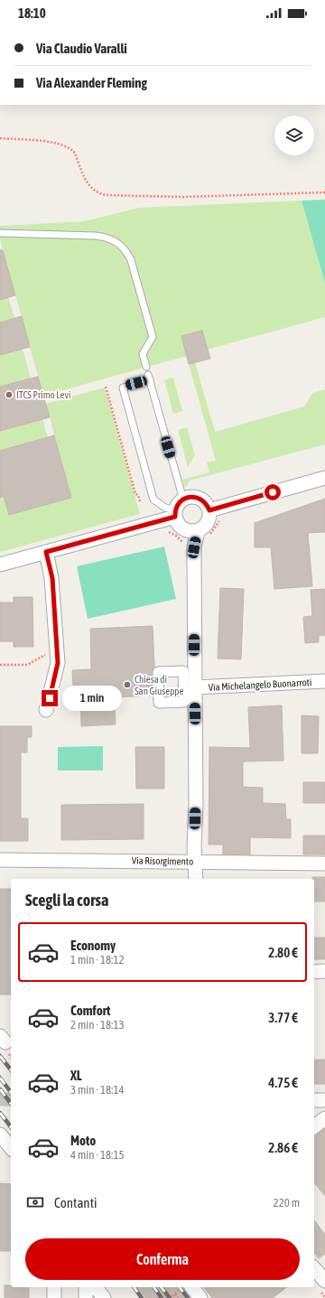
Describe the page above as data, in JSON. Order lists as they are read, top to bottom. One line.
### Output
{"streets":{"street":["Via Michelangelo Buonarroti","Via Risorgimento"]},"places":["ITCS Primo Levi","Chiesa di San Giuseppe"],"page":{"status":"18:10","banner":["Via Claudio Varalli","Via Alexander Fleming"],"bubble":"1 min","heading":"Scegli la corsa","list":[{"name":"Economy","note":"1 min · 18:12","value":"2.80 €"},{"name":"Comfort","note":"2 min · 18:13","value":"3.77 €"},{"name":"XL","note":"3 min · 18:14","value":"4.75 €"},{"name":"Moto","note":"4 min · 18:15","value":"2.86 €"}],"pay":["Contanti","220 m"],"buttons":"Conferma"}}
